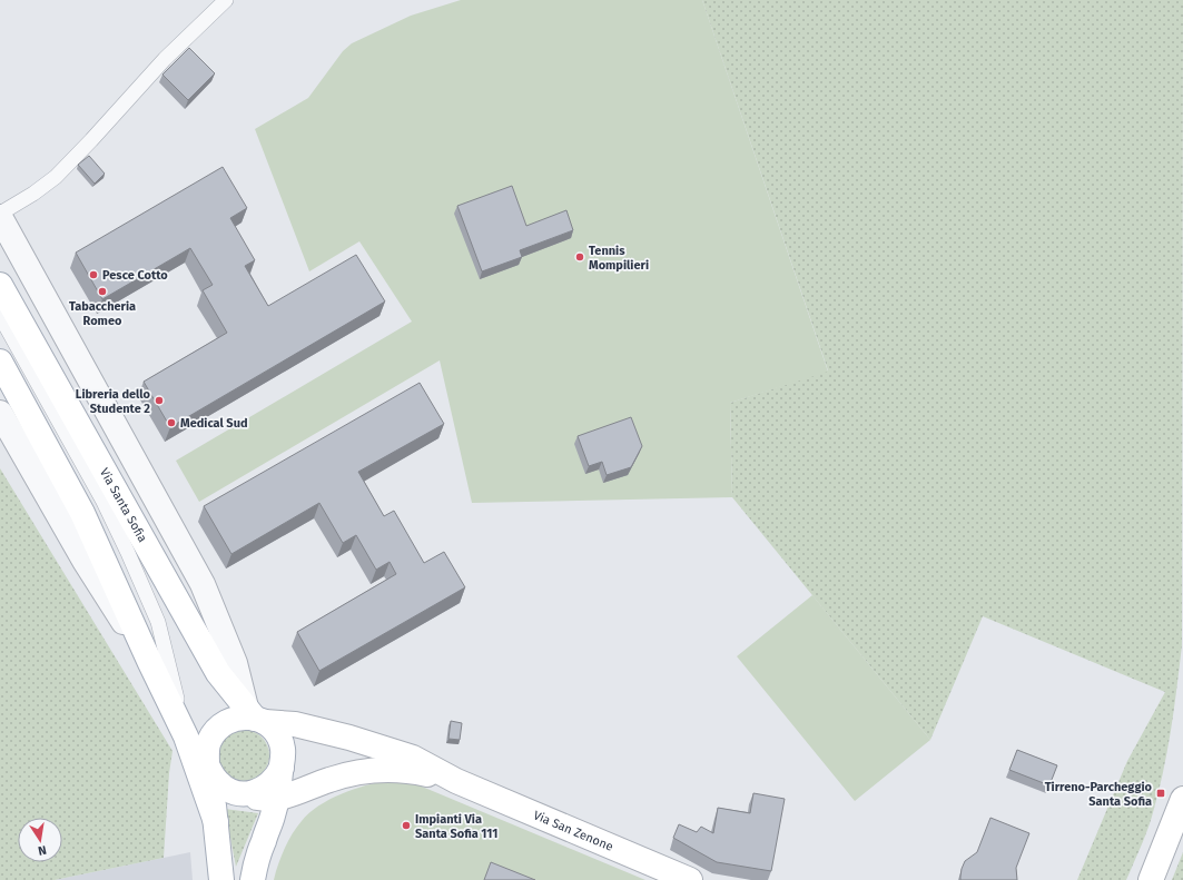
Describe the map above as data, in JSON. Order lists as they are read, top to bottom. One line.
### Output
{"streets":{"main road":["Via Santa Sofia","Via San Zenone"]},"places":{"other":["Tennis Mompilieri","Pesce Cotto","Tabaccheria Romeo","Libreria dello Studente 2","Medical Sud","Impianti Via Santa Sofia 111"],"transit":["Tirreno-Parcheggio Santa Sofia"]},"north":"bottom"}
